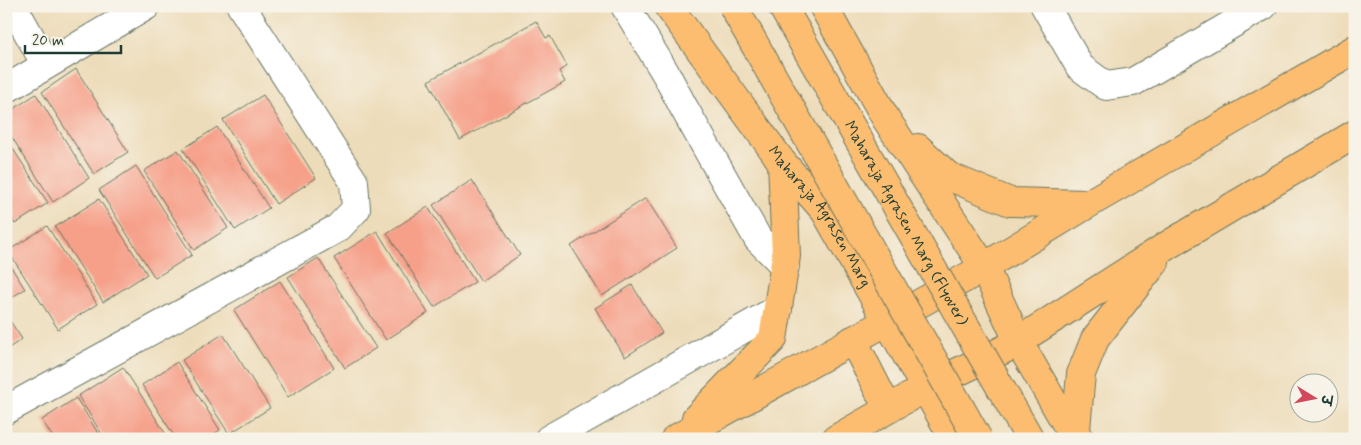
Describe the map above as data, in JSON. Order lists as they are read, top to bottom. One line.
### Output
{"streets":{"main road":["Maharaja Agrasen Marg","Maharaja Agrasen Marg (Flyover)"]},"scale_bar":"20 m","north":"right"}
